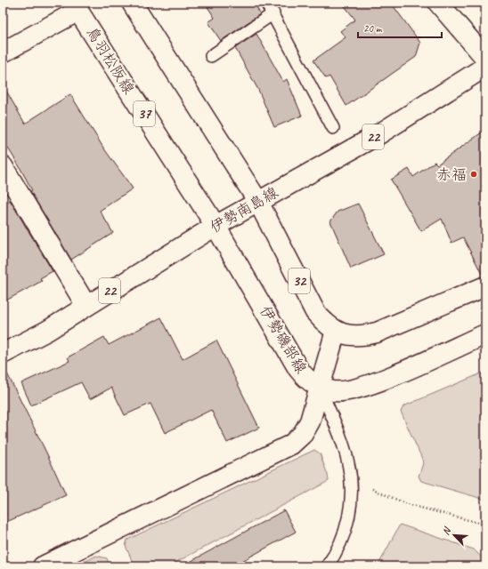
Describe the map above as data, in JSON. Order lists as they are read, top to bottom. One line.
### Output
{"streets":{"main road":["鳥羽松阪線","37","22","伊勢南島線","32","伊勢磯部線"]},"crossings":[["鳥羽松阪線","伊勢南島線"],["鳥羽松阪線","伊勢磯部線"],["伊勢南島線","32"],["伊勢南島線","伊勢磯部線"]],"places":["赤福"],"scale_bar":"20 m","north":"top left"}
